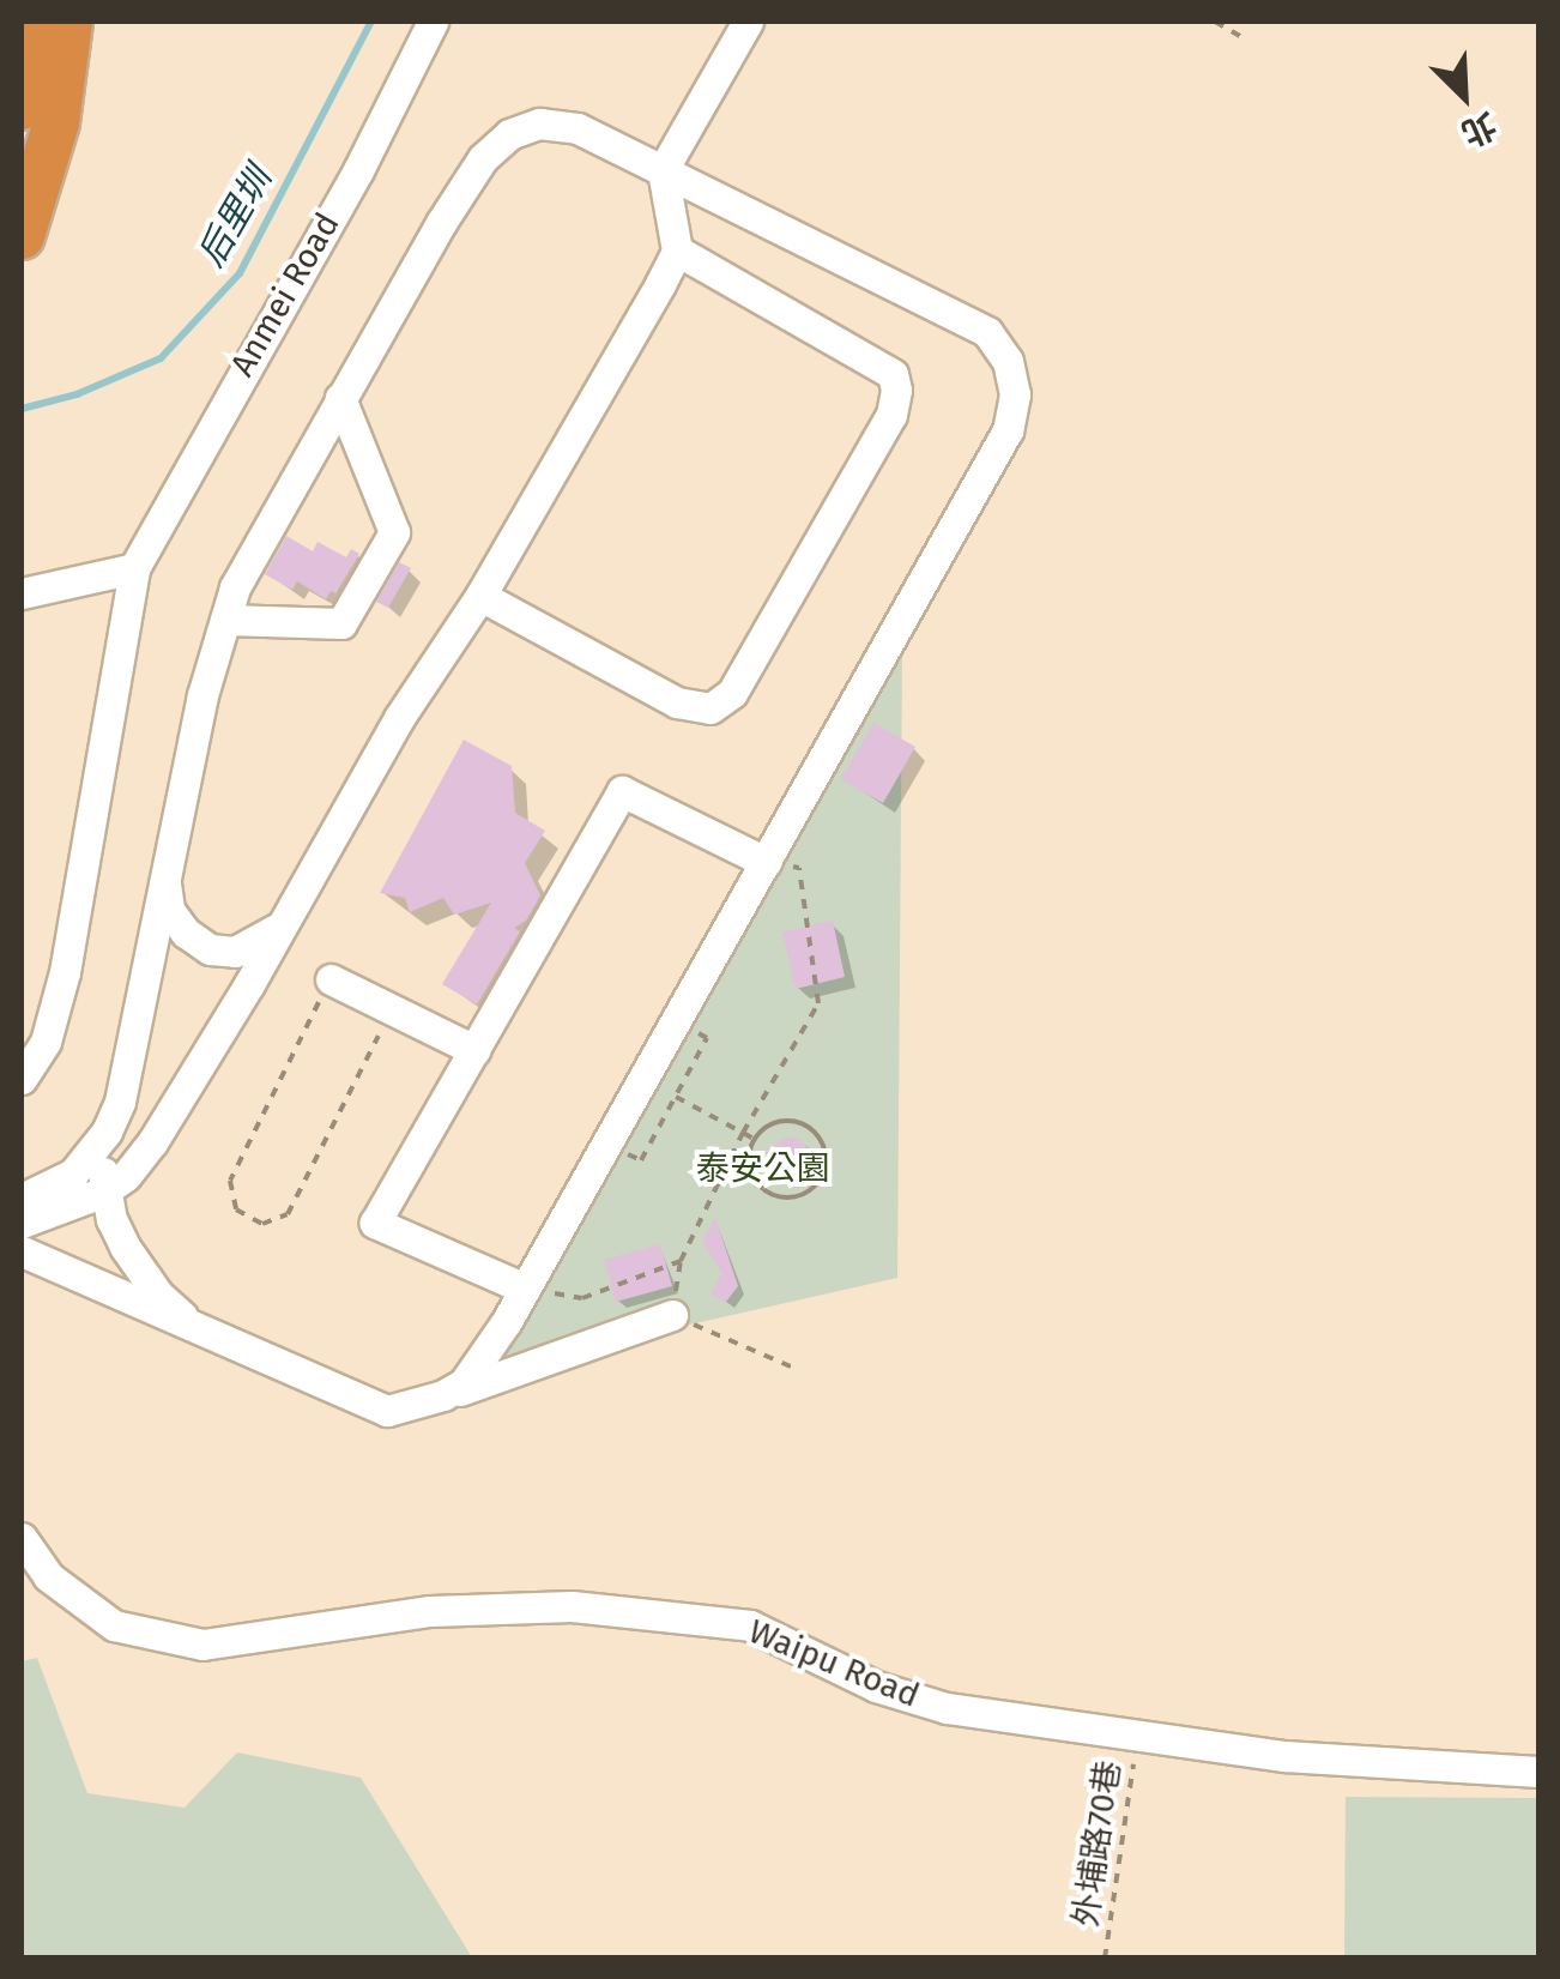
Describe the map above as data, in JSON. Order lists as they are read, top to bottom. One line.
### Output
{"streets":{"street":["Anmei Road","Waipu Road"],"path":["外埔路70巷"]},"crossings":[["Waipu Road","外埔路70巷"]],"water":["后里圳"],"parks":["泰安公園"],"north":"bottom right"}
